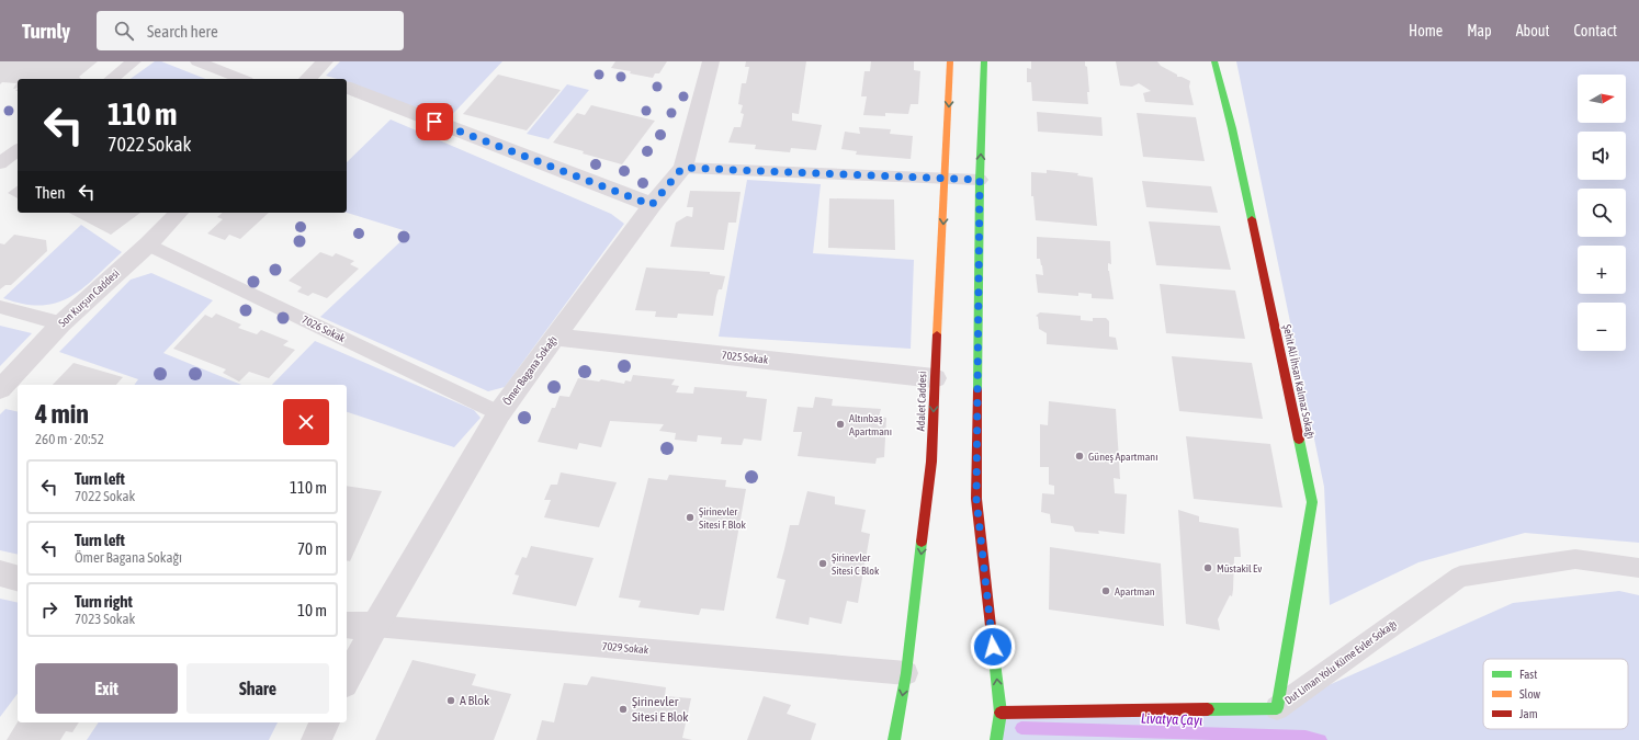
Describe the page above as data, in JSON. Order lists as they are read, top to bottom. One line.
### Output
{"streets":{"street":["Son Kurşun Caddesi","7025 Sokak","Ömer Bagana Sokağı","Şehit Ali İhsan Kalmaz Sokağı","Adalet Caddesi","7029 Sokak","Dut Liman Yolu Küme Evler Sokağı"],"lane":["7026 Sokak"]},"crossings":[["Son Kurşun Caddesi","7026 Sokak"],["7026 Sokak","Ömer Bagana Sokağı"],["7025 Sokak","Ömer Bagana Sokağı"],["7025 Sokak","Adalet Caddesi"],["Ömer Bagana Sokağı","7029 Sokak"],["Şehit Ali İhsan Kalmaz Sokağı","Dut Liman Yolu Küme Evler Sokağı"],["Adalet Caddesi","7029 Sokak"]],"water":["Livatya Çayı"],"places":["Altınbaş Apartmanı","Güneş Apartmanı","Şirinevler Sitesi F Blok","Şirinevler Sitesi C Blok","Müstakil Ev","Apartman","A Blok","Şirinevler Sitesi E Blok"],"legend":["Fast","Slow","Jam"],"north":"right","page":{"header":"Turnly","search":"Search here","nav":["Home","Map","About","Contact"],"map_buttons":["+","−"],"turn":["110 m","7022 Sokak"],"then":"Then","heading":["4 min","260 m · 20:52"],"list":[{"name":"Turn left","note":"7022 Sokak","value":"110 m"},{"name":"Turn left","note":"Ömer Bagana Sokağı","value":"70 m"},{"name":"Turn right","note":"7023 Sokak","value":"10 m"}],"buttons":["Exit","Share"]}}
